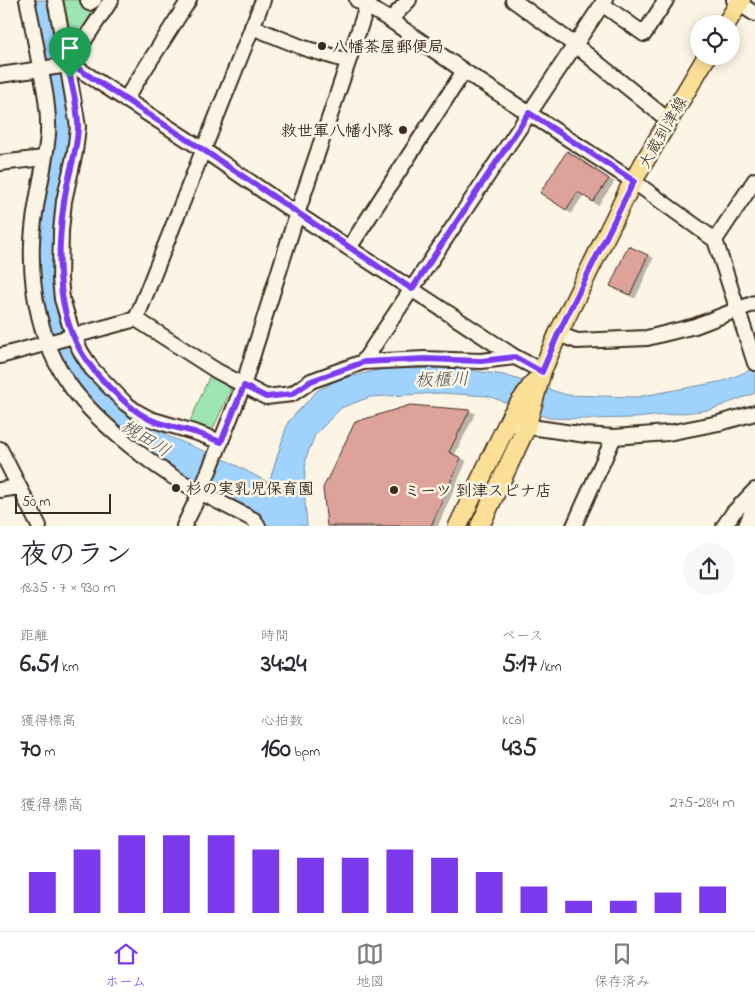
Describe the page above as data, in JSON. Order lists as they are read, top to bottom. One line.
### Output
{"streets":{"main road":["大蔵到津線"]},"water":["板櫃川","槻田川"],"places":["八幡茶屋郵便局","救世軍八幡小隊","杉の実乳児保育園","ミーツ 到津スピナ店"],"scale_bar":"50 m","page":{"scale":"50 m","heading":["夜のラン","18:35 · 7 × 930 m"],"stats":[["距離","6.51 km"],["時間","34:24"],["ペース","5:17 /km"],["獲得標高","70 m"],["心拍数","160 bpm"],["kcal","435"]],"chart":["獲得標高","275–284 m"],"tabs":["ホーム","地図","保存済み"]}}
